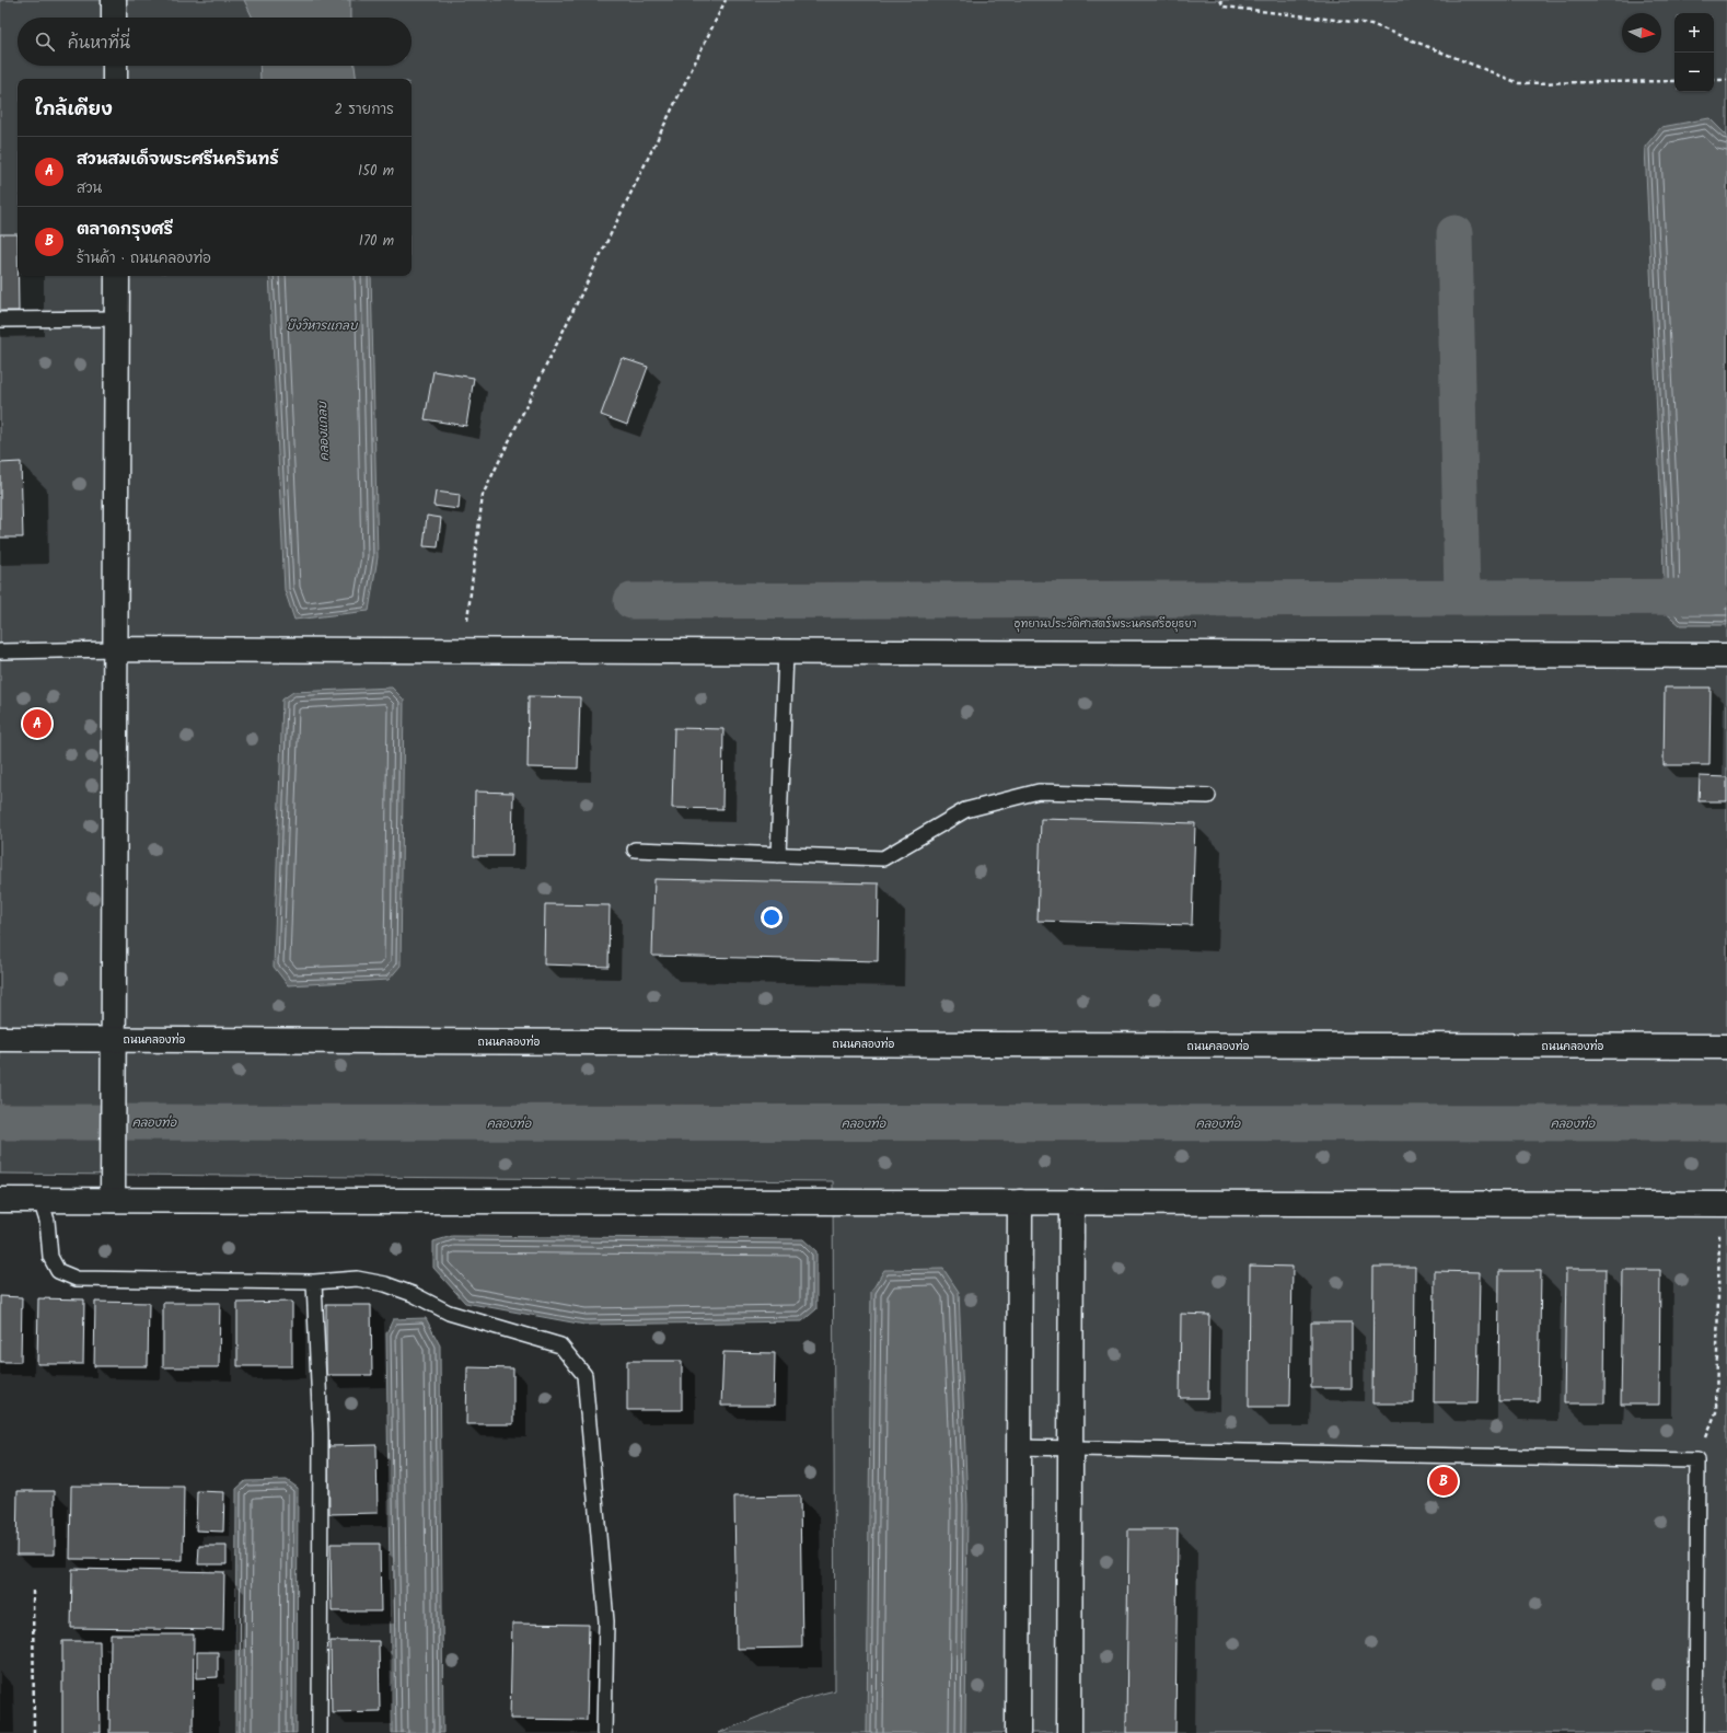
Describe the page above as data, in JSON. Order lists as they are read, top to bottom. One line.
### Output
{"streets":{"street":["ถนนคลองท่อ"]},"water":["บึงวิหารแกลบ","คลองแกลบ","คลองท่อ"],"parks":["อุทยานประวัติศาสตร์พระนครศรีอยุธยา"],"north":"right","page":{"map_buttons":["+","−"],"search":"ค้นหาที่นี่","heading":["ใกล้เคียง","2 รายการ"],"list":[{"mark":"A","name":"สวนสมเด็จพระศรีนครินทร์","note":"สวน","value":"150 m"},{"mark":"B","name":"ตลาดกรุงศรี","note":"ร้านค้า · ถนนคลองท่อ","value":"170 m"}],"pins":["A","B"]}}
